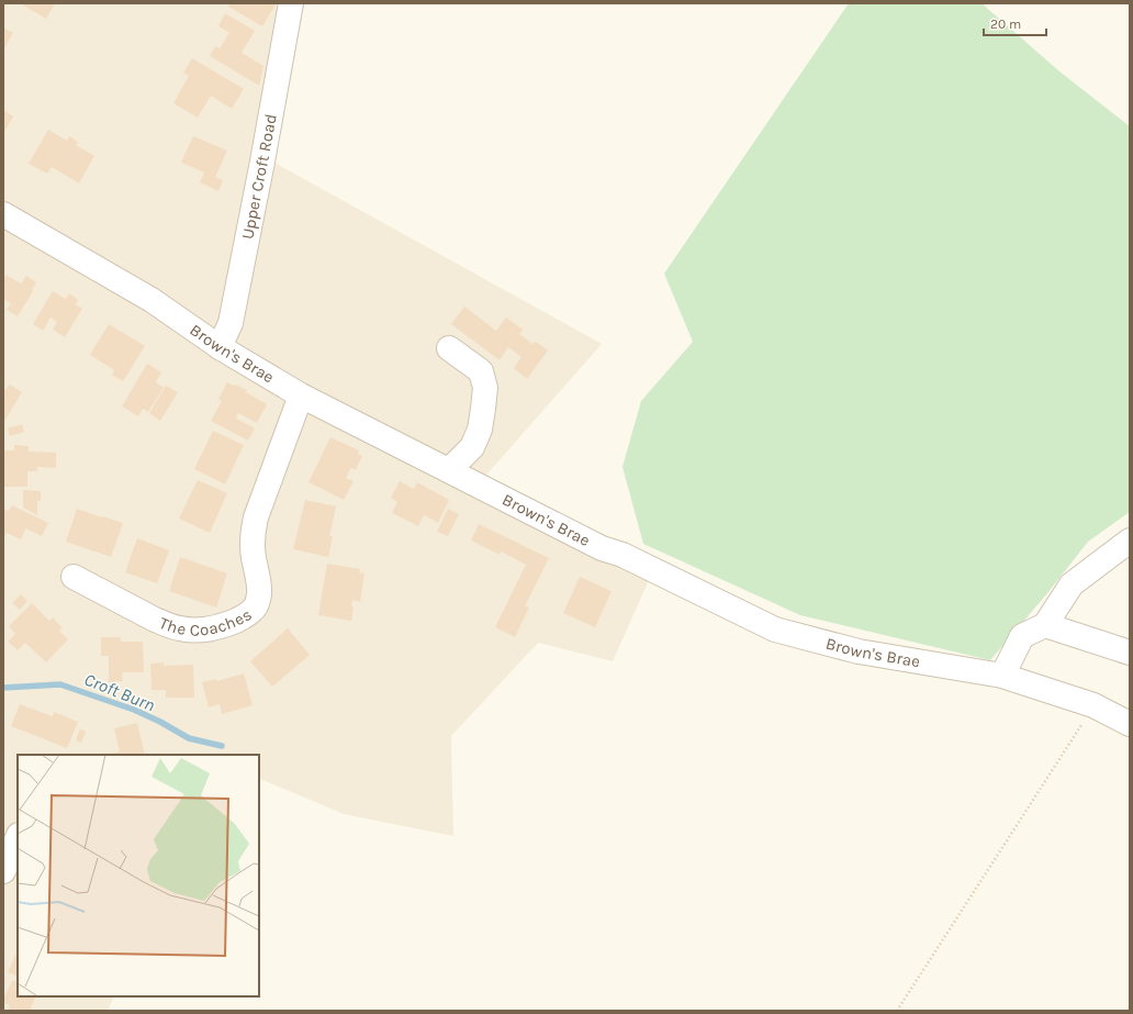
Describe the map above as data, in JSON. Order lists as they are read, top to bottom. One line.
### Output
{"streets":{"street":["Upper Croft Road","Brown's Brae","The Coaches"]},"crossings":[["Upper Croft Road","Brown's Brae"],["Brown's Brae","The Coaches"]],"water":["Croft Burn"],"scale_bar":"20 m"}
